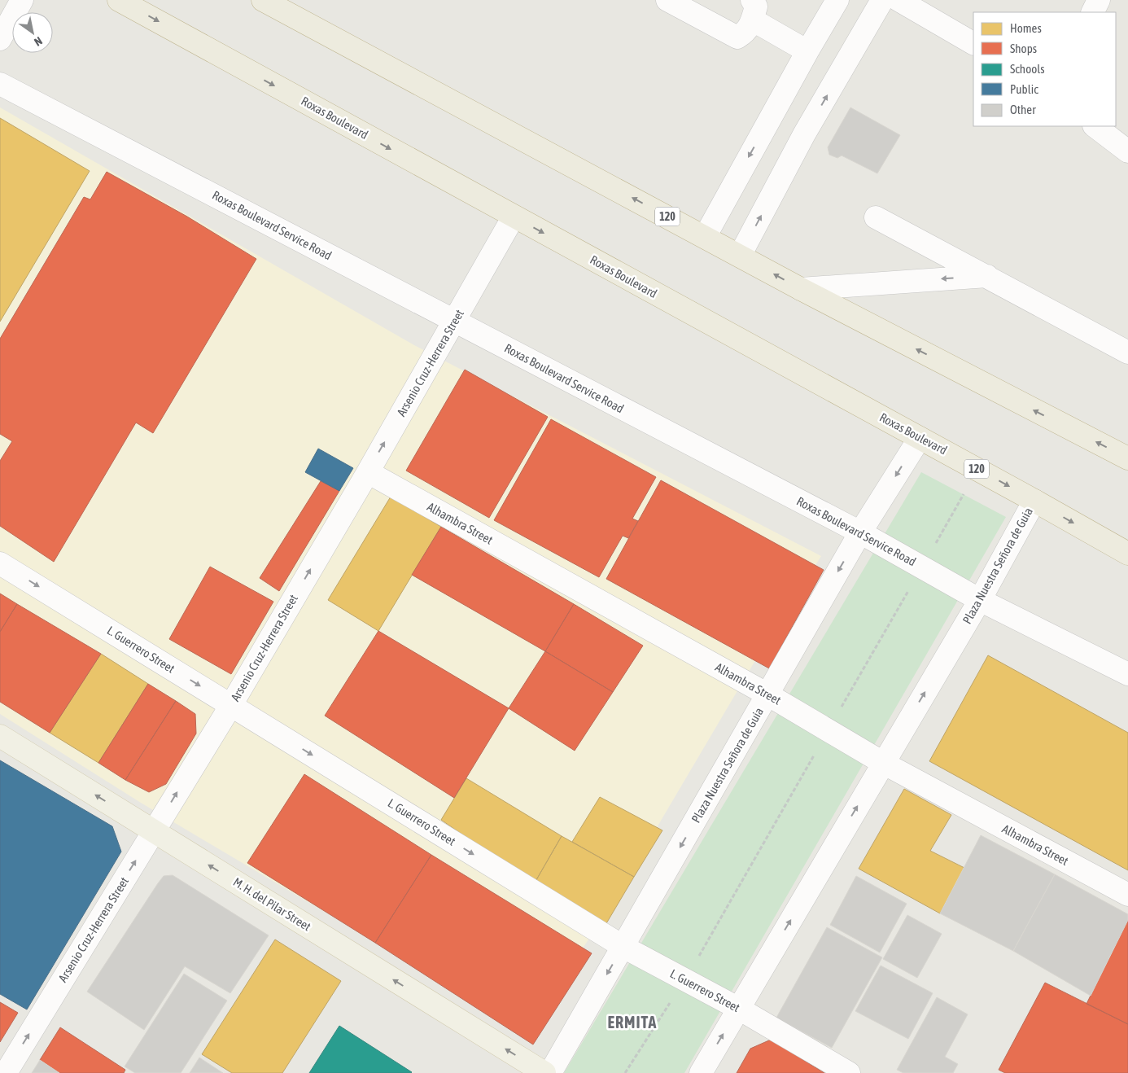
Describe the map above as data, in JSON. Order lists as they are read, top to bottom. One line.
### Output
{"streets":{"highway":["Roxas Boulevard","120"],"main road":["M. H. del Pilar Street"],"street":["Roxas Boulevard Service Road","Arsenio Cruz-Herrera Street","Alhambra Street","Plaza Nuestra Señora de Guia","L. Guerrero Street"]},"crossings":[["Roxas Boulevard","Arsenio Cruz-Herrera Street"],["Roxas Boulevard","Plaza Nuestra Señora de Guia"],["Roxas Boulevard Service Road","Arsenio Cruz-Herrera Street"],["Roxas Boulevard Service Road","Plaza Nuestra Señora de Guia"],["Arsenio Cruz-Herrera Street","Alhambra Street"],["Arsenio Cruz-Herrera Street","L. Guerrero Street"],["Arsenio Cruz-Herrera Street","M. H. del Pilar Street"],["Alhambra Street","Plaza Nuestra Señora de Guia"],["Plaza Nuestra Señora de Guia","L. Guerrero Street"]],"one_way":["Arsenio Cruz-Herrera Street","L. Guerrero Street","M. H. del Pilar Street"],"districts":["ERMITA"],"legend":["Homes","Shops","Schools","Public","Other"],"north":"bottom right"}
